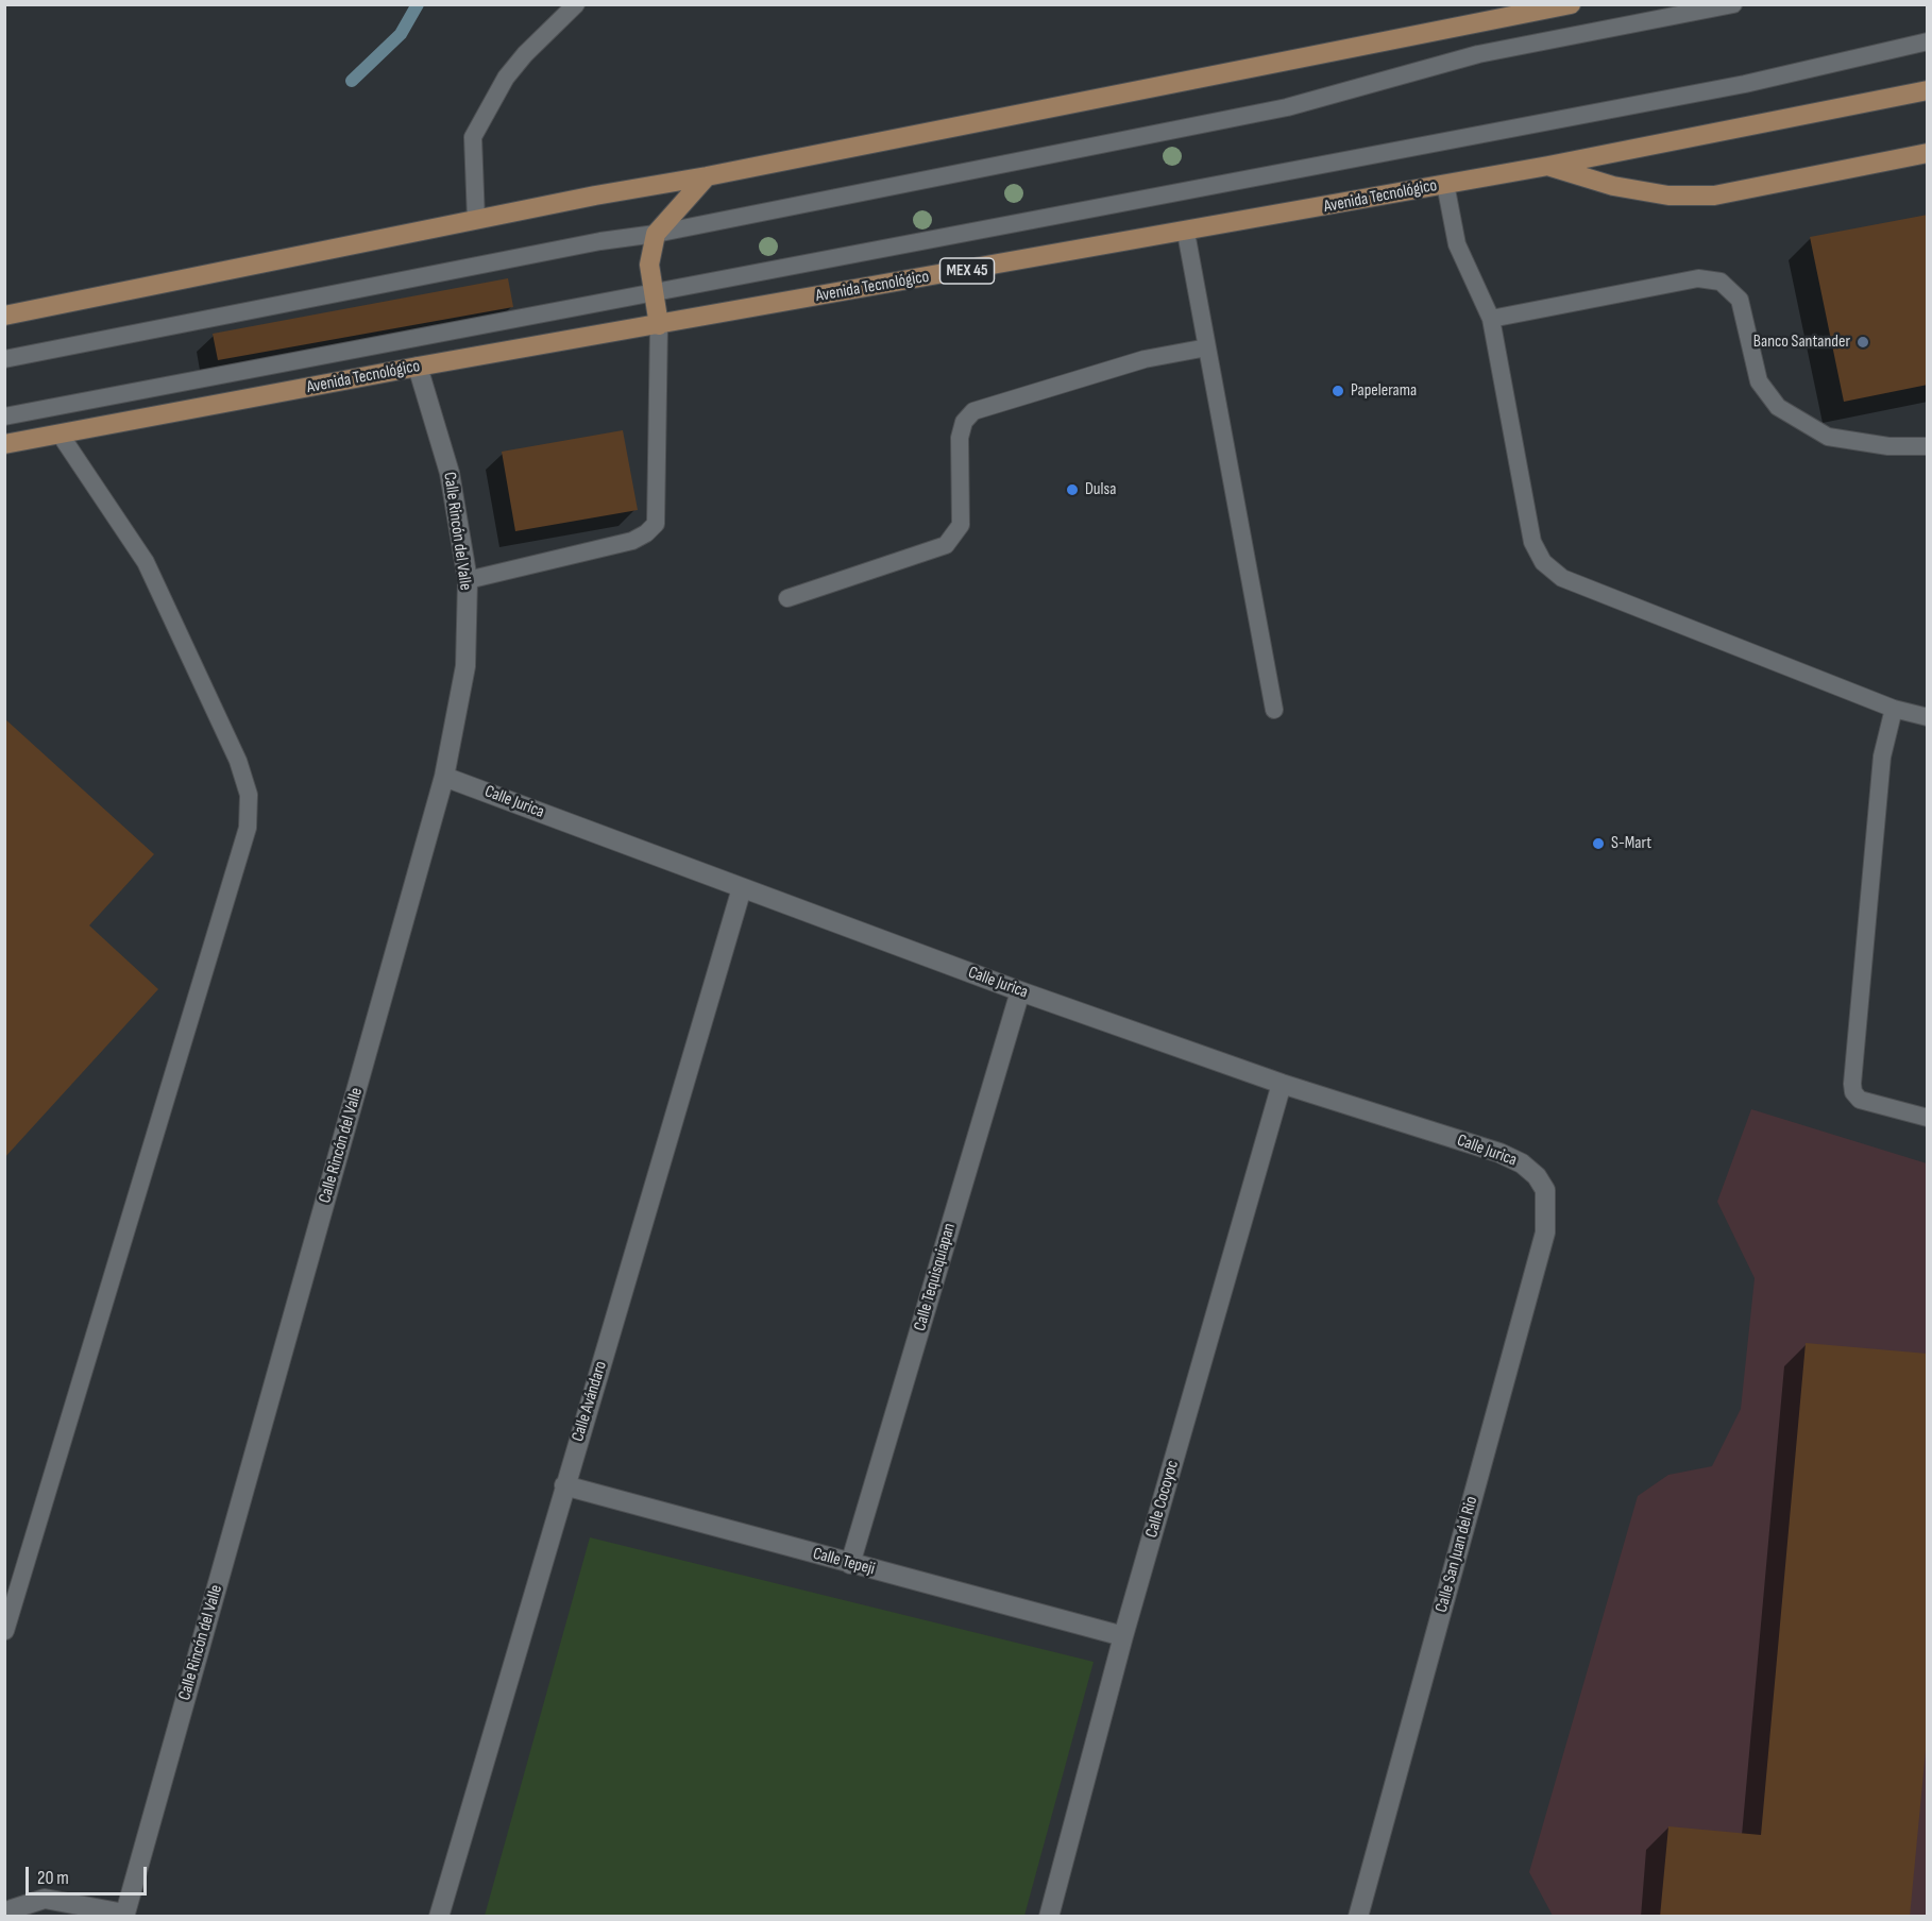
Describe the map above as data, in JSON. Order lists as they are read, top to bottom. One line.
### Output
{"streets":{"main road":["Avenida Tecnológico","MEX 45"],"street":["Calle Rincón del Valle","Calle Jurica","Calle Tequisquiapan","Calle Avándaro","Calle Cocoyoc","Calle San Juan del Rio","Calle Tepeji"]},"crossings":[["Avenida Tecnológico","Calle Rincón del Valle"],["Calle Rincón del Valle","Calle Jurica"],["Calle Jurica","Calle Tequisquiapan"],["Calle Jurica","Calle Avándaro"],["Calle Jurica","Calle Cocoyoc"],["Calle Jurica","Calle San Juan del Rio"],["Calle Tequisquiapan","Calle Tepeji"],["Calle Avándaro","Calle Tepeji"],["Calle Cocoyoc","Calle Tepeji"]],"places":["Banco Santander","Papelerama","Dulsa","S-Mart"],"scale_bar":"20 m"}
